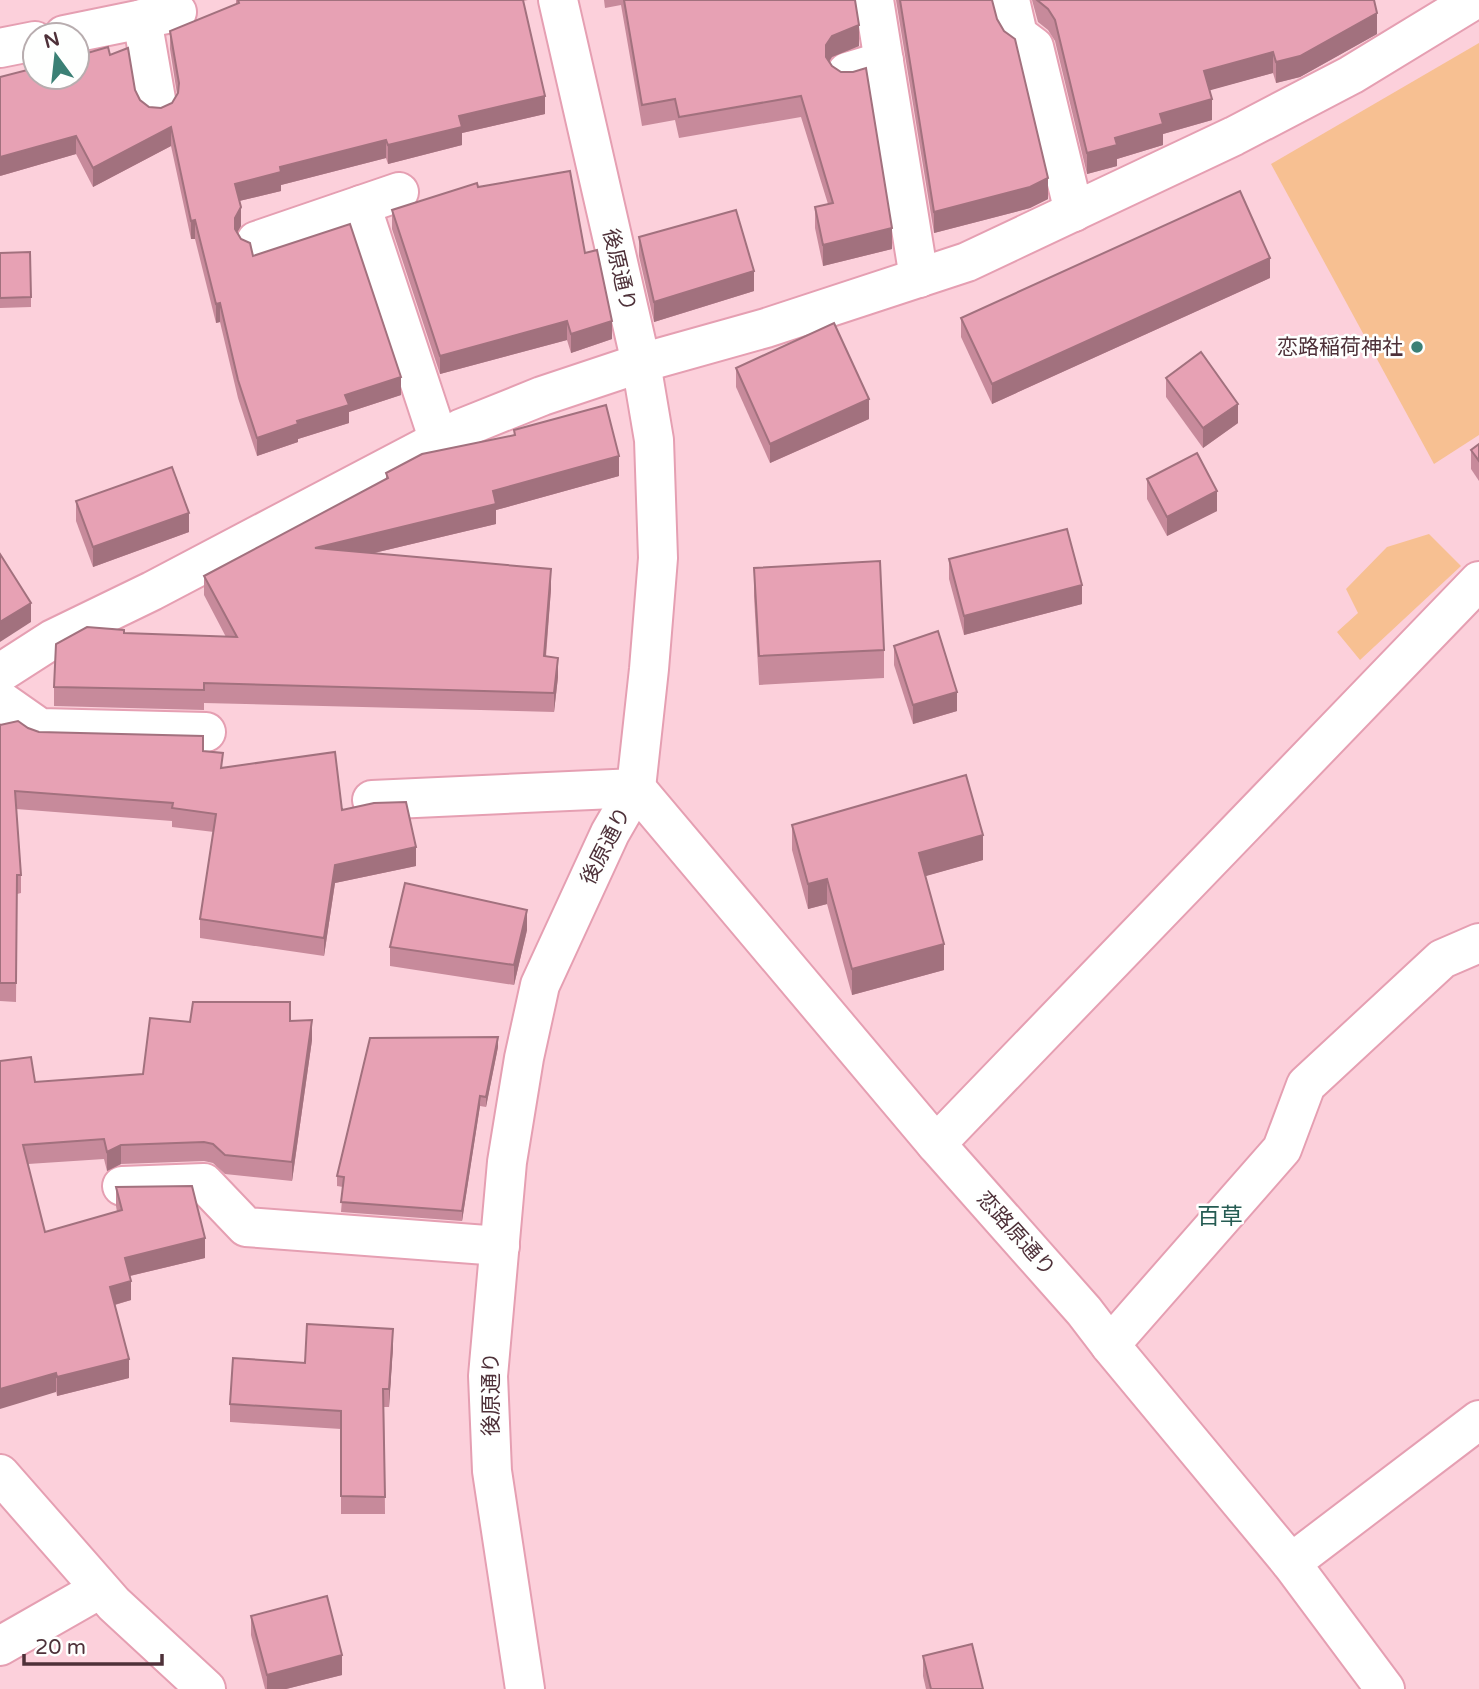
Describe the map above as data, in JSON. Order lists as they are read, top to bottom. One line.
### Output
{"streets":{"street":["後原通り","恋路原通り"]},"crossings":[["後原通り","恋路原通り"]],"districts":["百草"],"places":["恋路稲荷神社"],"scale_bar":"20 m","north":"top"}
